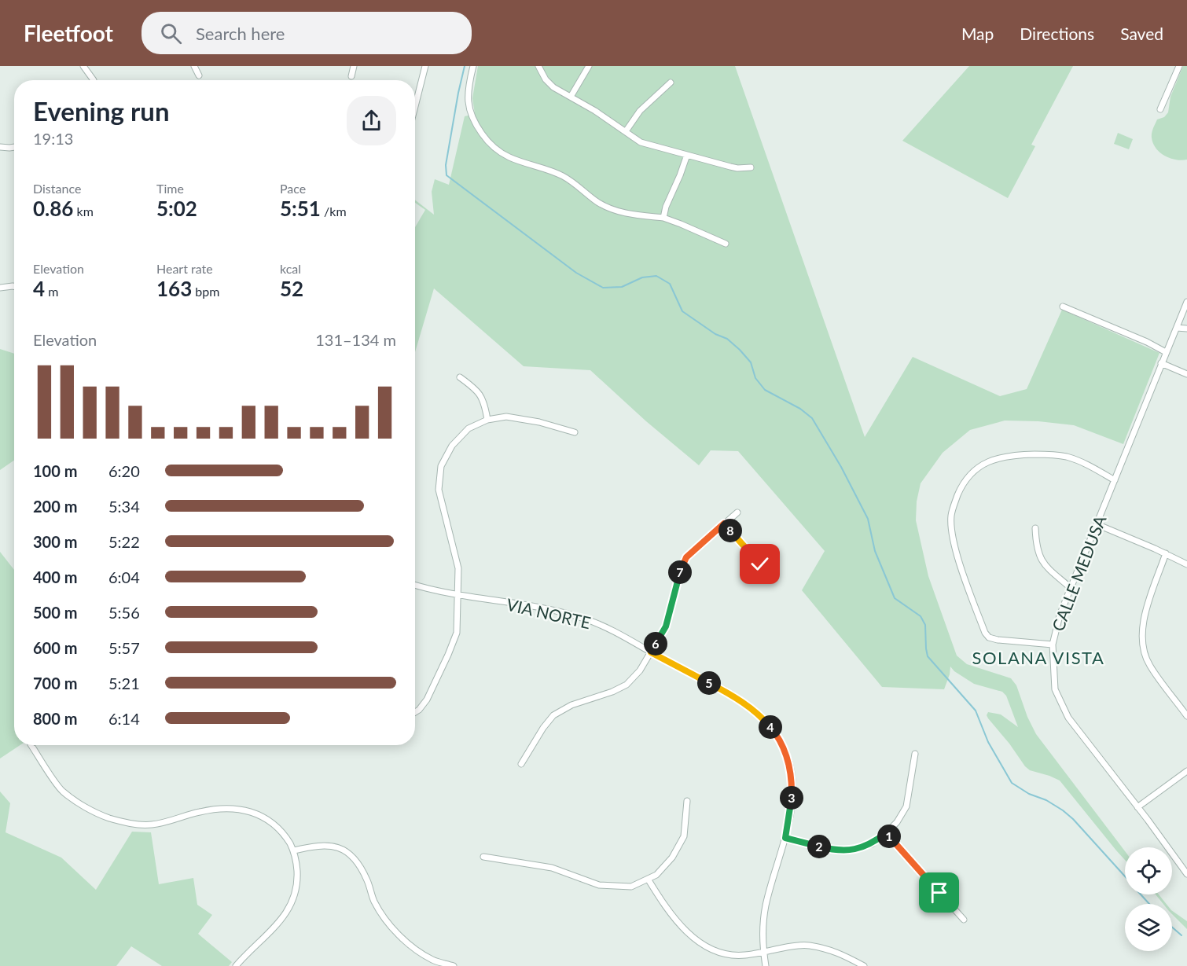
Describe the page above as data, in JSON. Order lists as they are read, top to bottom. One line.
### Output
{"streets":{"street":["CALLE MEDUSA","VIA NORTE"]},"districts":["SOLANA VISTA"],"page":{"header":"Fleetfoot","search":"Search here","nav":["Map","Directions","Saved"],"heading":["Evening run","19:13"],"stats":[["Distance","0.86 km"],["Time","5:02"],["Pace","5:51 /km"],["Elevation","4 m"],["Heart rate","163 bpm"],["kcal","52"]],"chart":["Elevation","131–134 m"],"list":[{"name":"100 m","note":"6:20"},{"name":"200 m","note":"5:34"},{"name":"300 m","note":"5:22"},{"name":"400 m","note":"6:04"},{"name":"500 m","note":"5:56"},{"name":"600 m","note":"5:57"},{"name":"700 m","note":"5:21"},{"name":"800 m","note":"6:14"}],"pins":["8","7","6","5","4","3","1","2"]}}
